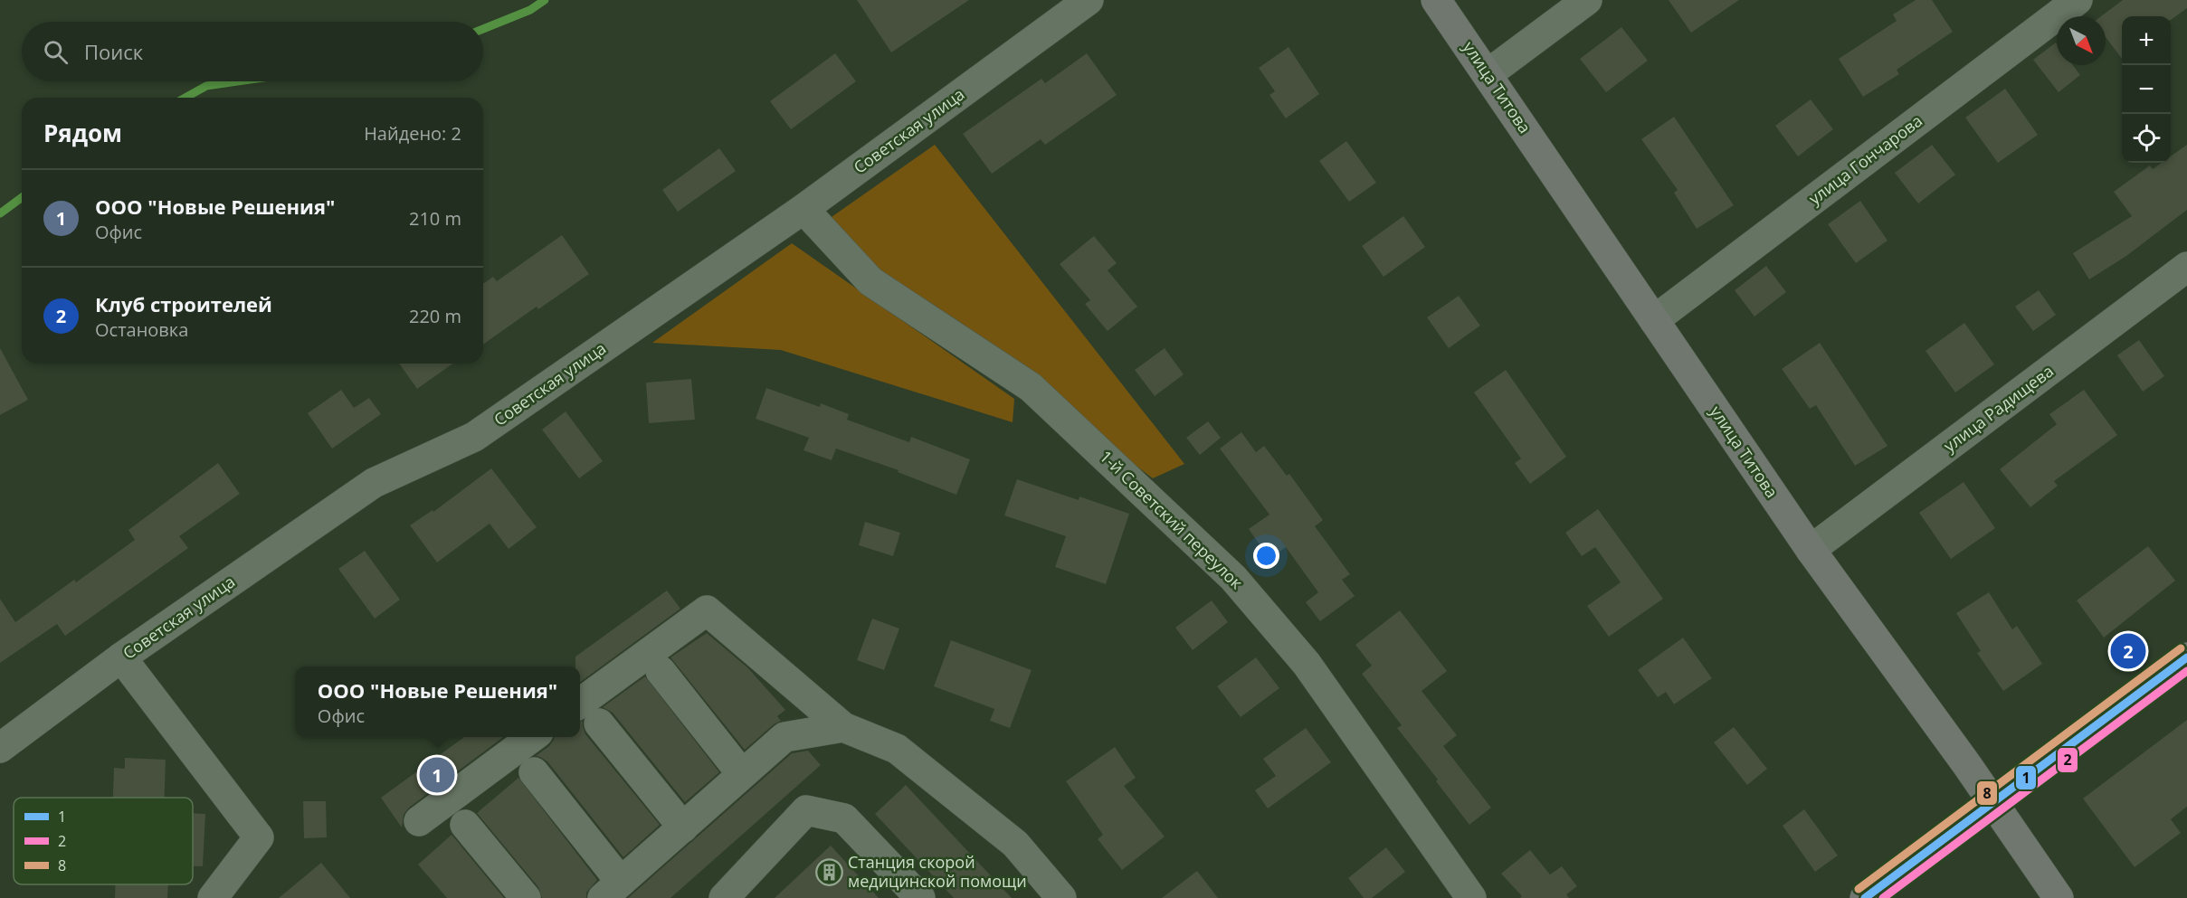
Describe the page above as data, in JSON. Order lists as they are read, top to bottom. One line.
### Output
{"streets":{"main road":["улица Титова"],"street":["Советская улица","улица Гончарова","улица Радищева","1-й Советский переулок"]},"crossings":[["улица Титова","улица Гончарова"],["улица Титова","улица Радищева"],["Советская улица","1-й Советский переулок"]],"places":{"building":["Станция скорой медицинской помощи"]},"lines":["transit line 8","transit line 1","transit line 2"],"legend":["1","2","8"],"north":"bottom right","page":{"map_buttons":["+","−"],"search":"Поиск","heading":["Рядом","Найдено: 2"],"list":[{"mark":"1","name":"ООО \"Новые Решения\"","note":"Офис","value":"210 m"},{"mark":"2","name":"Клуб строителей","note":"Остановка","value":"220 m"}],"pins":["2","1"],"popup":["ООО \"Новые Решения\"","Офис"]}}
